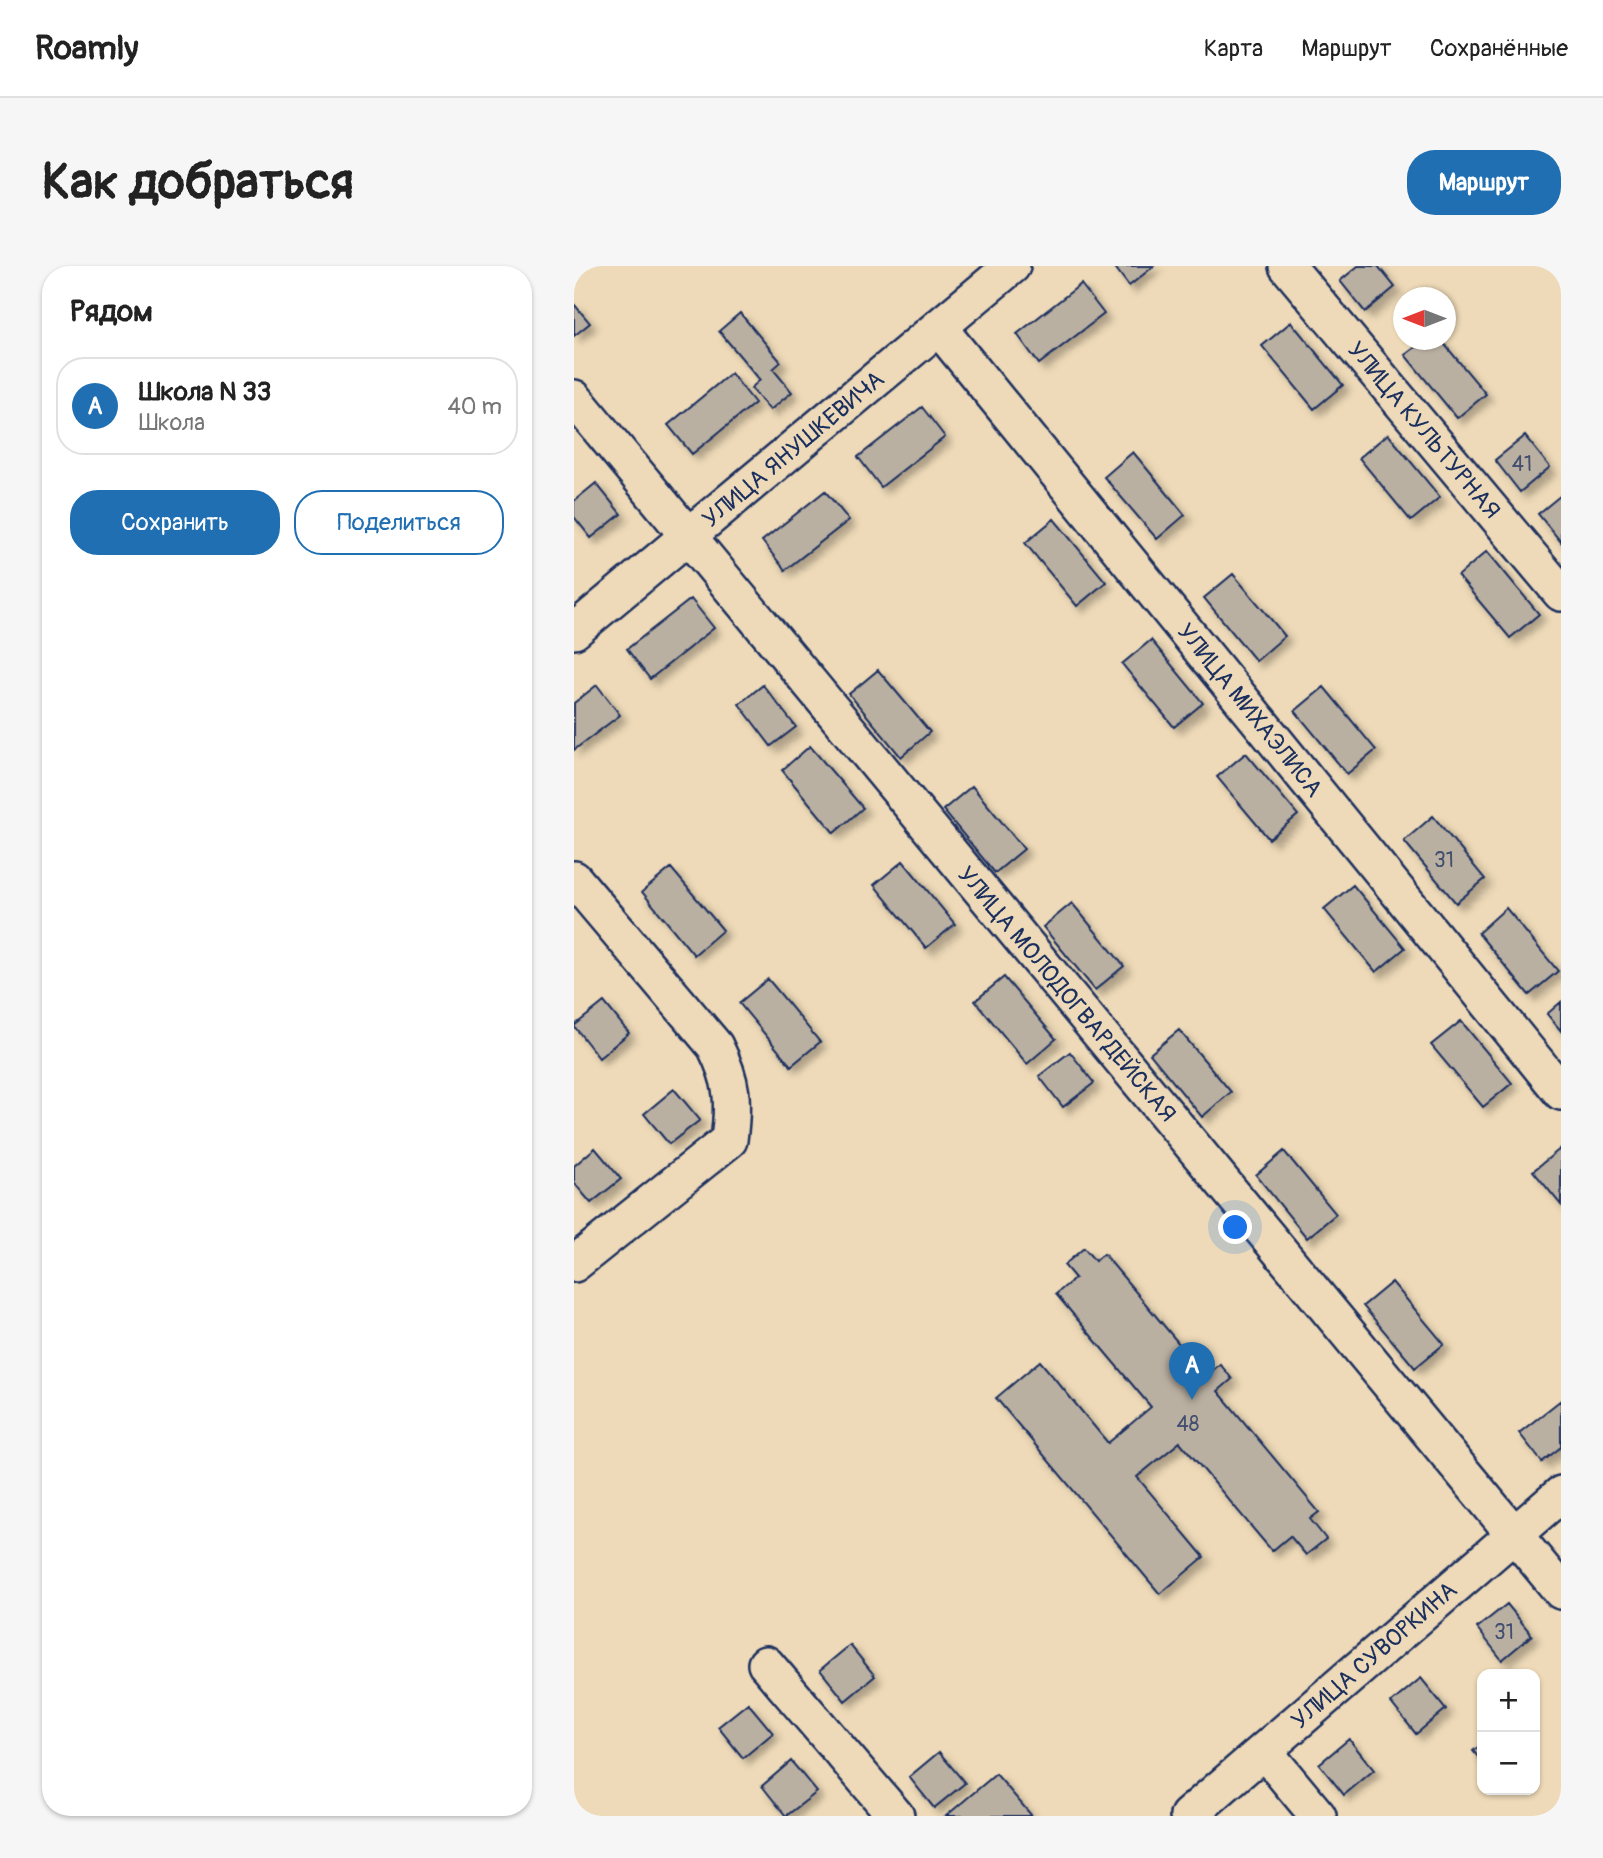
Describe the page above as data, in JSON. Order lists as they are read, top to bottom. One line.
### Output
{"streets":{"street":["УЛИЦА КУЛЬТУРНАЯ","УЛИЦА ЯНУШКЕВИЧА","УЛИЦА МИХАЭЛИСА","УЛИЦА МОЛОДОГВАРДЕЙСКАЯ","УЛИЦА СУВОРКИНА"]},"crossings":[["УЛИЦА ЯНУШКЕВИЧА","УЛИЦА МИХАЭЛИСА"],["УЛИЦА ЯНУШКЕВИЧА","УЛИЦА МОЛОДОГВАРДЕЙСКАЯ"],["УЛИЦА МОЛОДОГВАРДЕЙСКАЯ","УЛИЦА СУВОРКИНА"]],"house_numbers":["41","31","48","31"],"north":"left","page":{"header":"Roamly","nav":["Карта","Маршрут","Сохранённые"],"buttons":["Маршрут",["Сохранить","Поделиться"]],"title":"Как добраться","heading":"Рядом","list":[{"mark":"A","name":"Школа N 33","note":"Школа","value":"40 m"}],"pins":"A","map_buttons":["+","−"]}}
